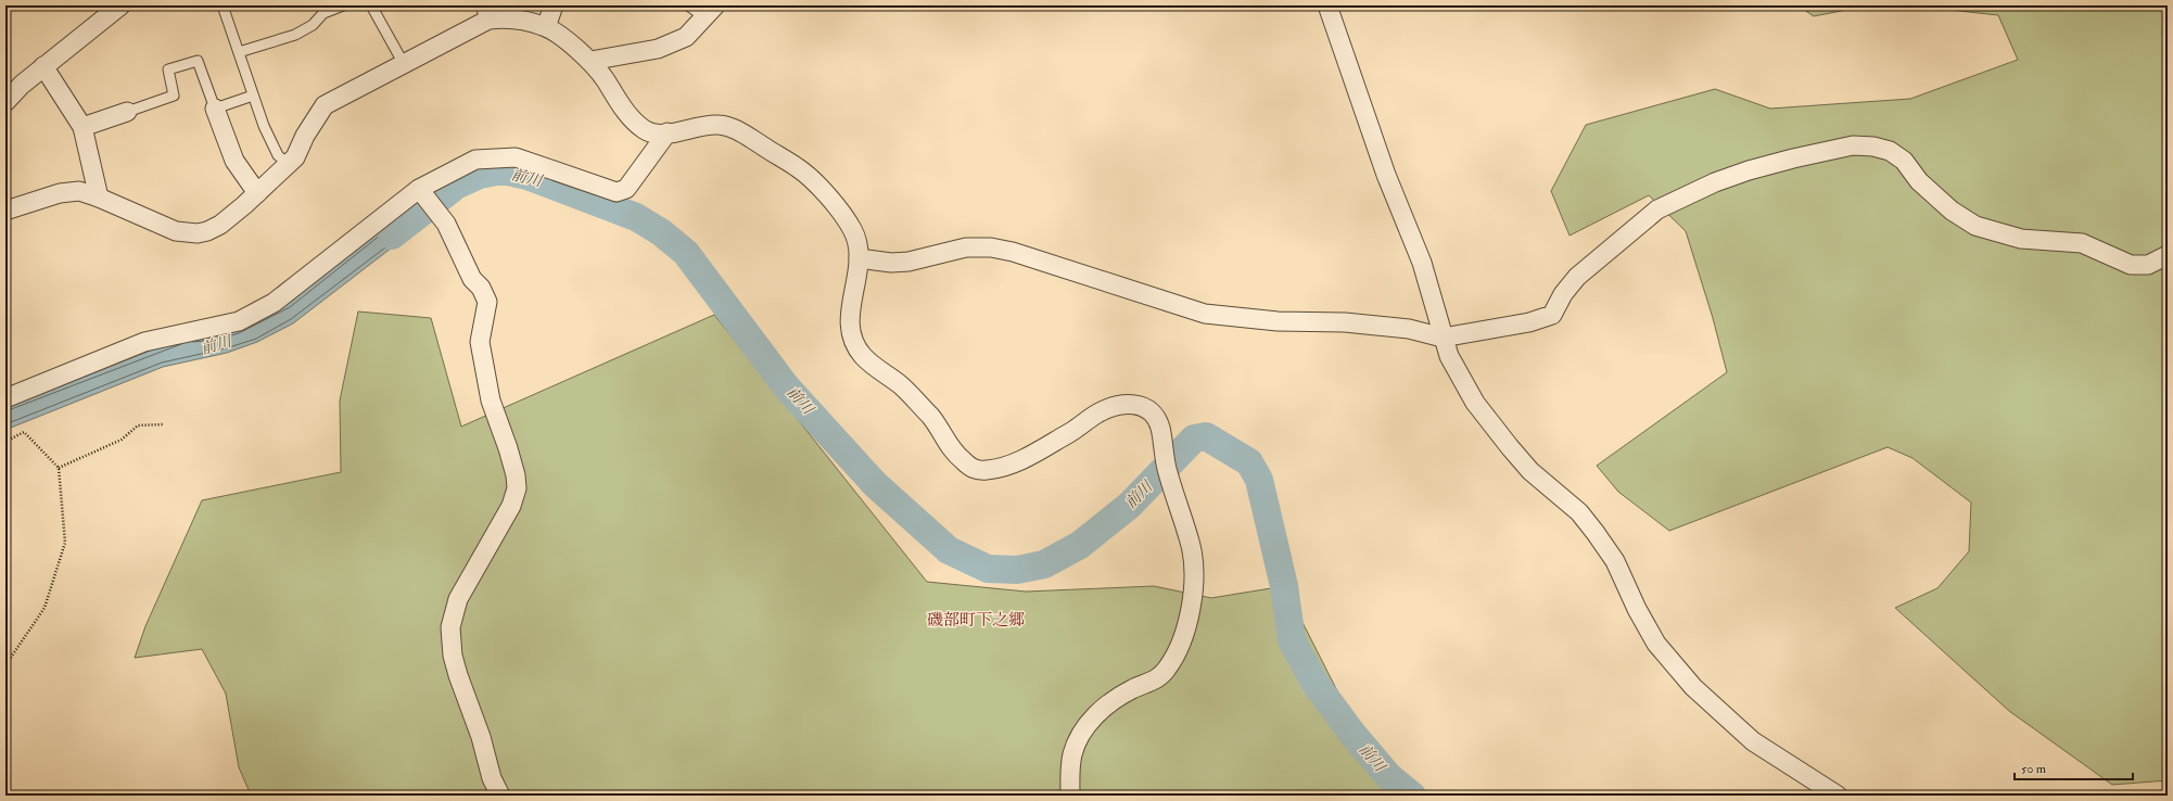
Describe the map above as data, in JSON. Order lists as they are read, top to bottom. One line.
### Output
{"districts":["磯部町下之郷"],"water":["前川"],"scale_bar":"50 m"}
